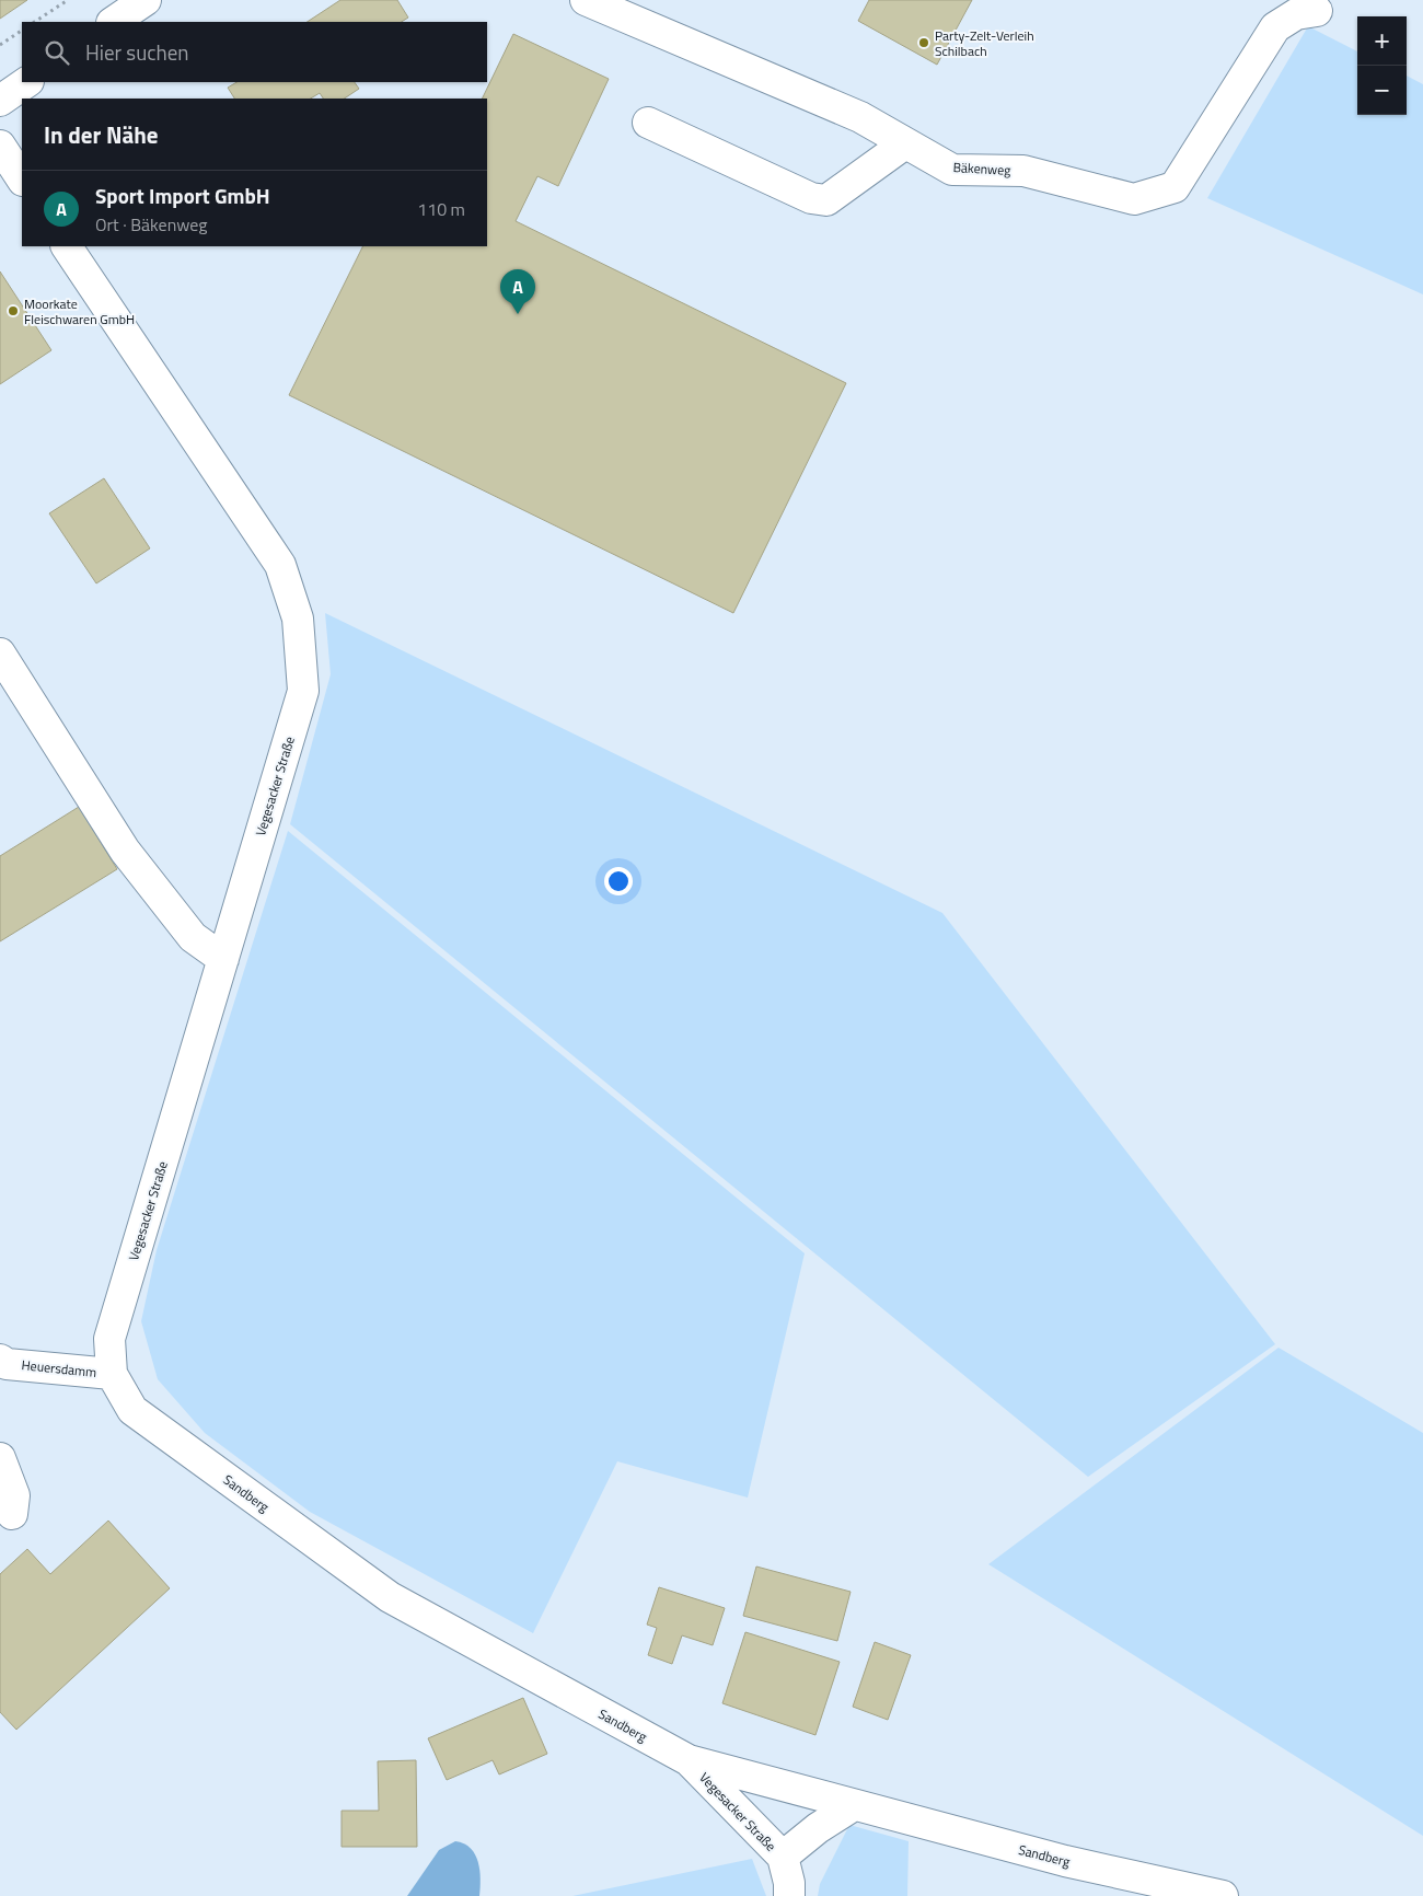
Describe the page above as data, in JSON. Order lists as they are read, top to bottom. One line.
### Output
{"streets":{"street":["Bäkenweg","Vegesacker Straße","Heuersdamm","Sandberg"]},"crossings":[["Vegesacker Straße","Heuersdamm"],["Vegesacker Straße","Sandberg"],["Heuersdamm","Sandberg"]],"places":["Party-Zelt-Verleih Schilbach","Moorkate Fleischwaren GmbH"],"page":{"map_buttons":["+","−"],"search":"Hier suchen","heading":"In der Nähe","list":[{"mark":"A","name":"Sport Import GmbH","note":"Ort · Bäkenweg","value":"110 m"}],"pins":"A"}}
